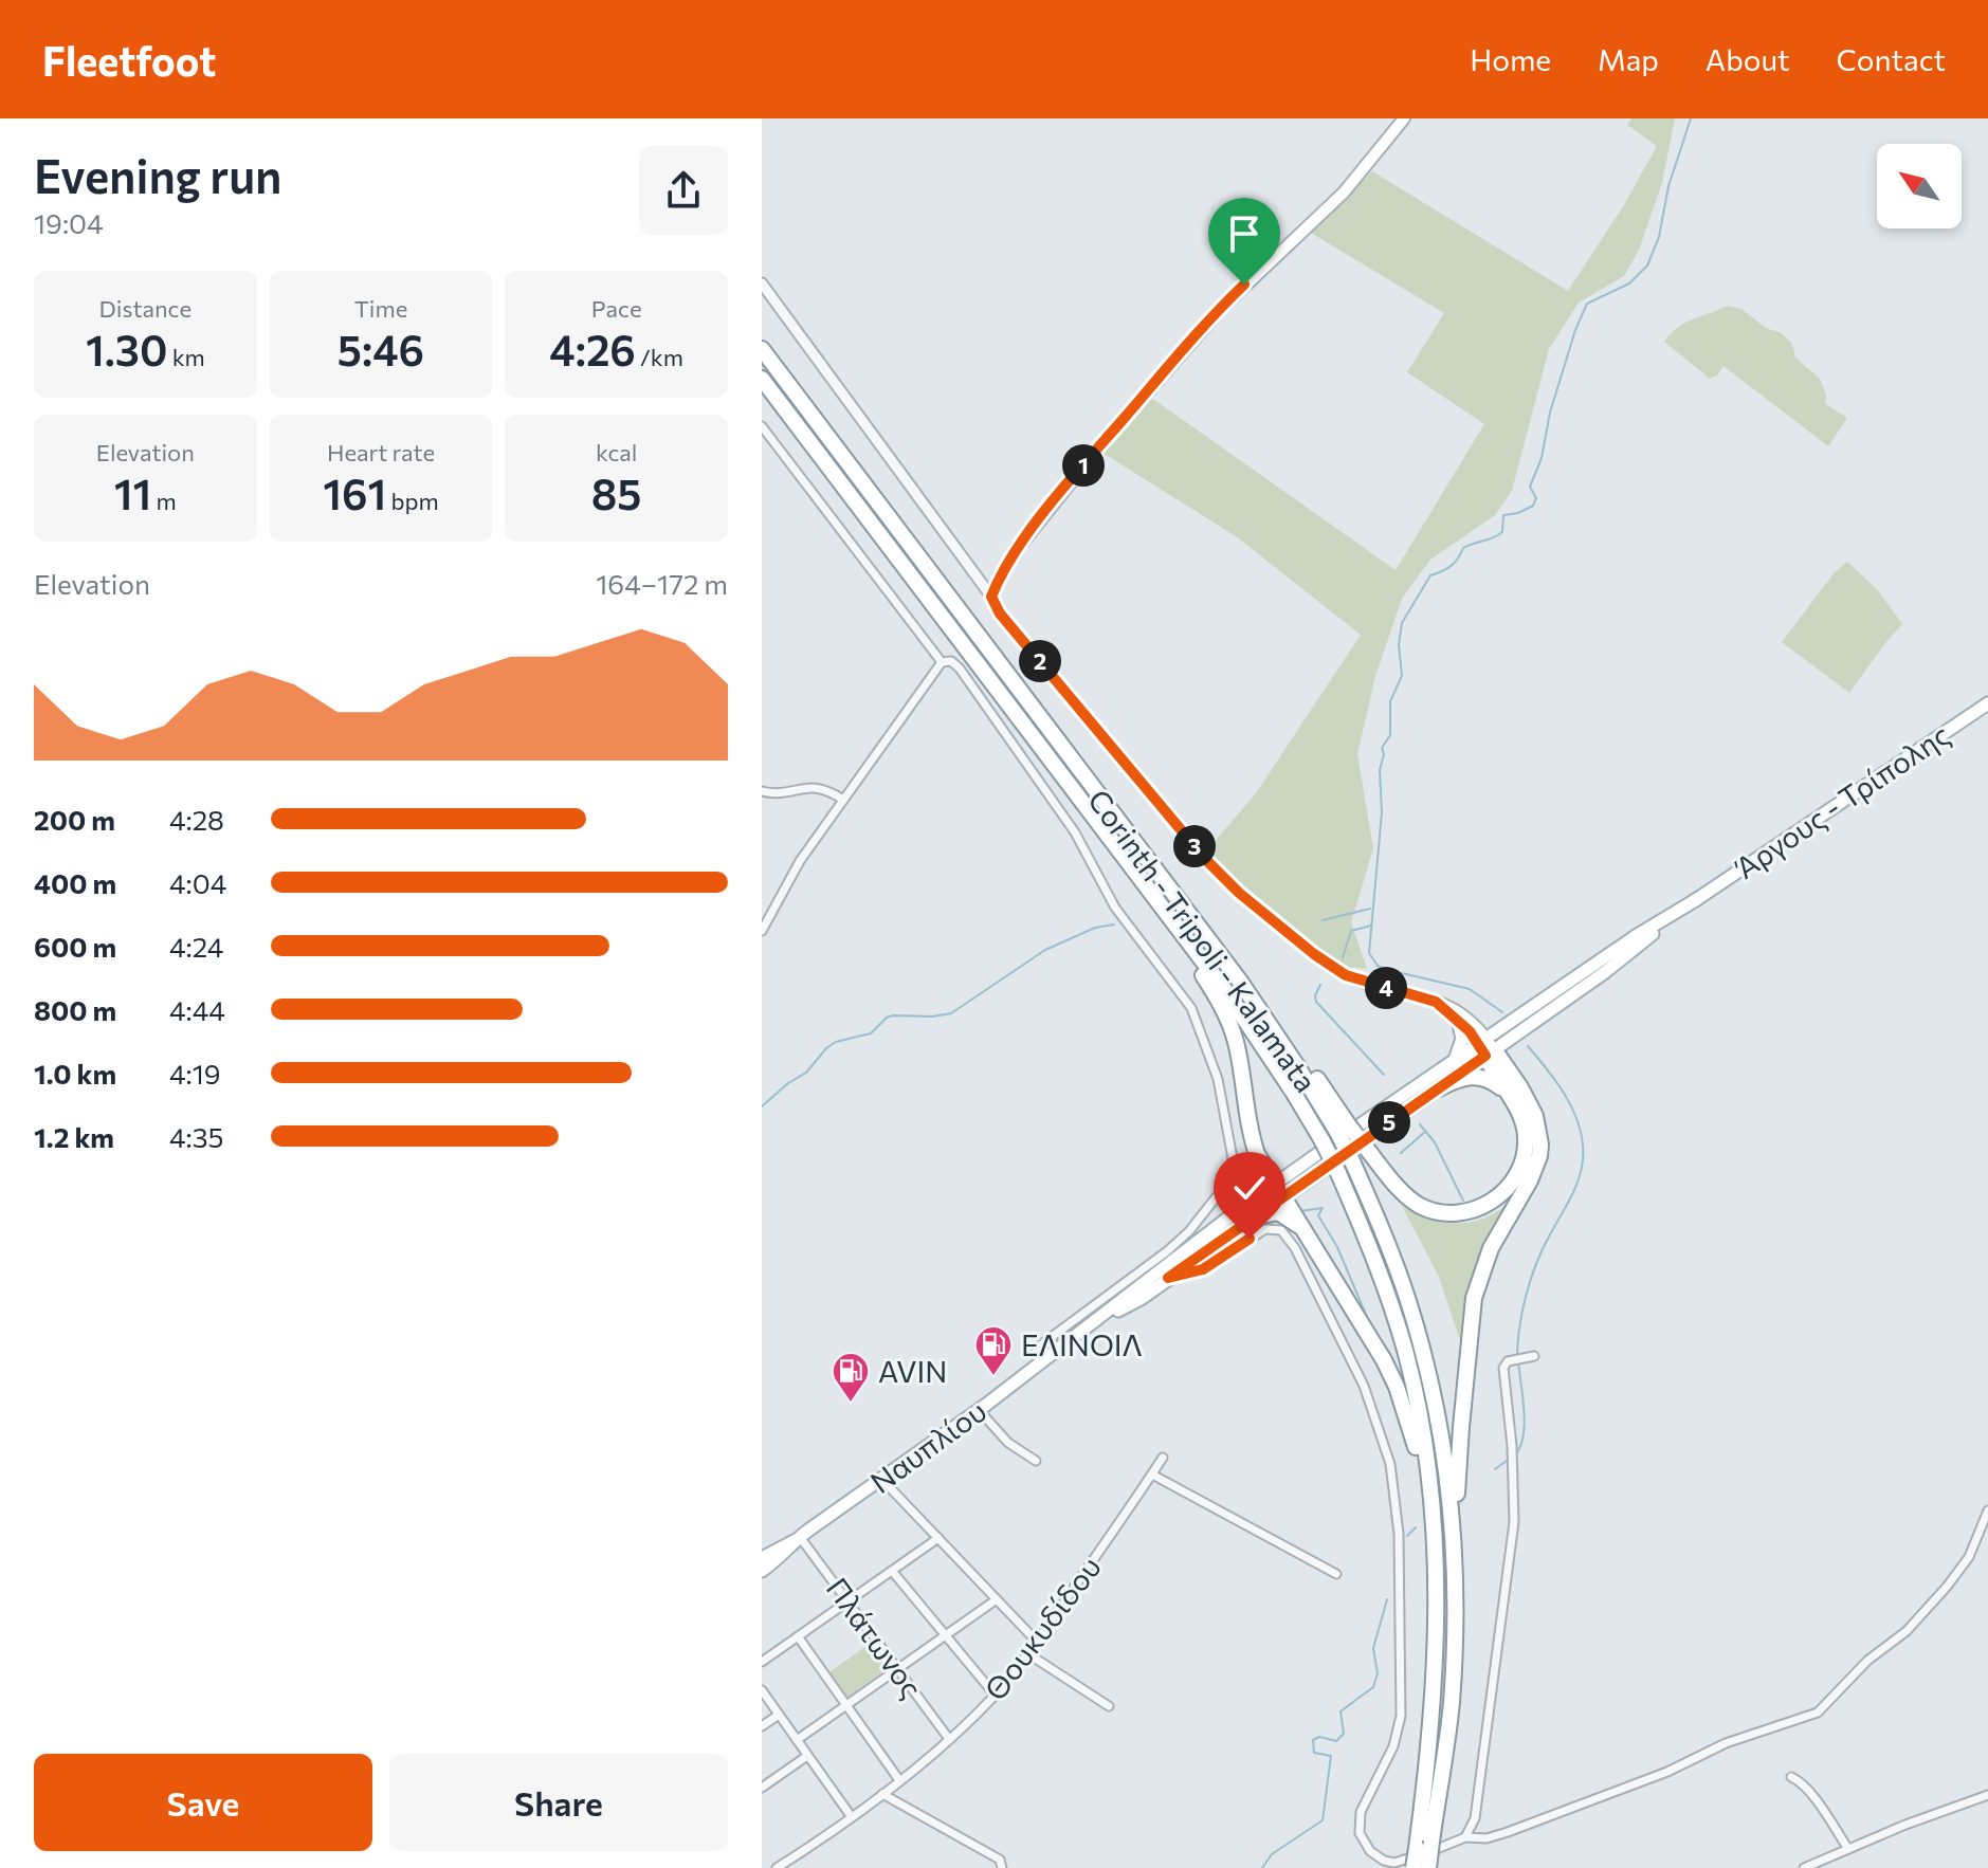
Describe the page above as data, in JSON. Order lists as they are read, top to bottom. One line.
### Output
{"streets":{"highway":["Corinth - Tripoli - Kalamata"],"main road":["Άργους - Τρίπολης","Ναυπλίου"],"street":["Θουκυδίδου","Πλάτωνος"]},"crossings":[["Άργους - Τρίπολης","Ναυπλίου"],["Ναυπλίου","Πλάτωνος"],["Θουκυδίδου","Πλάτωνος"]],"places":{"fuel station":["ΕΛΙΝΟΙΛ","AVIN"]},"north":"top left","page":{"header":"Fleetfoot","nav":["Home","Map","About","Contact"],"heading":["Evening run","19:04"],"stats":[["Distance","1.30 km"],["Time","5:46"],["Pace","4:26 /km"],["Elevation","11 m"],["Heart rate","161 bpm"],["kcal","85"]],"pins":["1","2","3","4","5"],"chart":["Elevation","164–172 m"],"list":[{"name":"200 m","note":"4:28"},{"name":"400 m","note":"4:04"},{"name":"600 m","note":"4:24"},{"name":"800 m","note":"4:44"},{"name":"1.0 km","note":"4:19"},{"name":"1.2 km","note":"4:35"}],"buttons":["Save","Share"]}}
